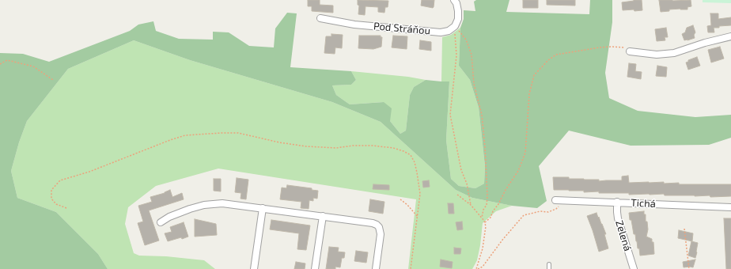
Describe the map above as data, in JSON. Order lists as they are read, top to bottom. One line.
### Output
{"streets":{"street":["Pod Stráňou","Tichá","Zelená"]},"crossings":[["Tichá","Zelená"]]}
